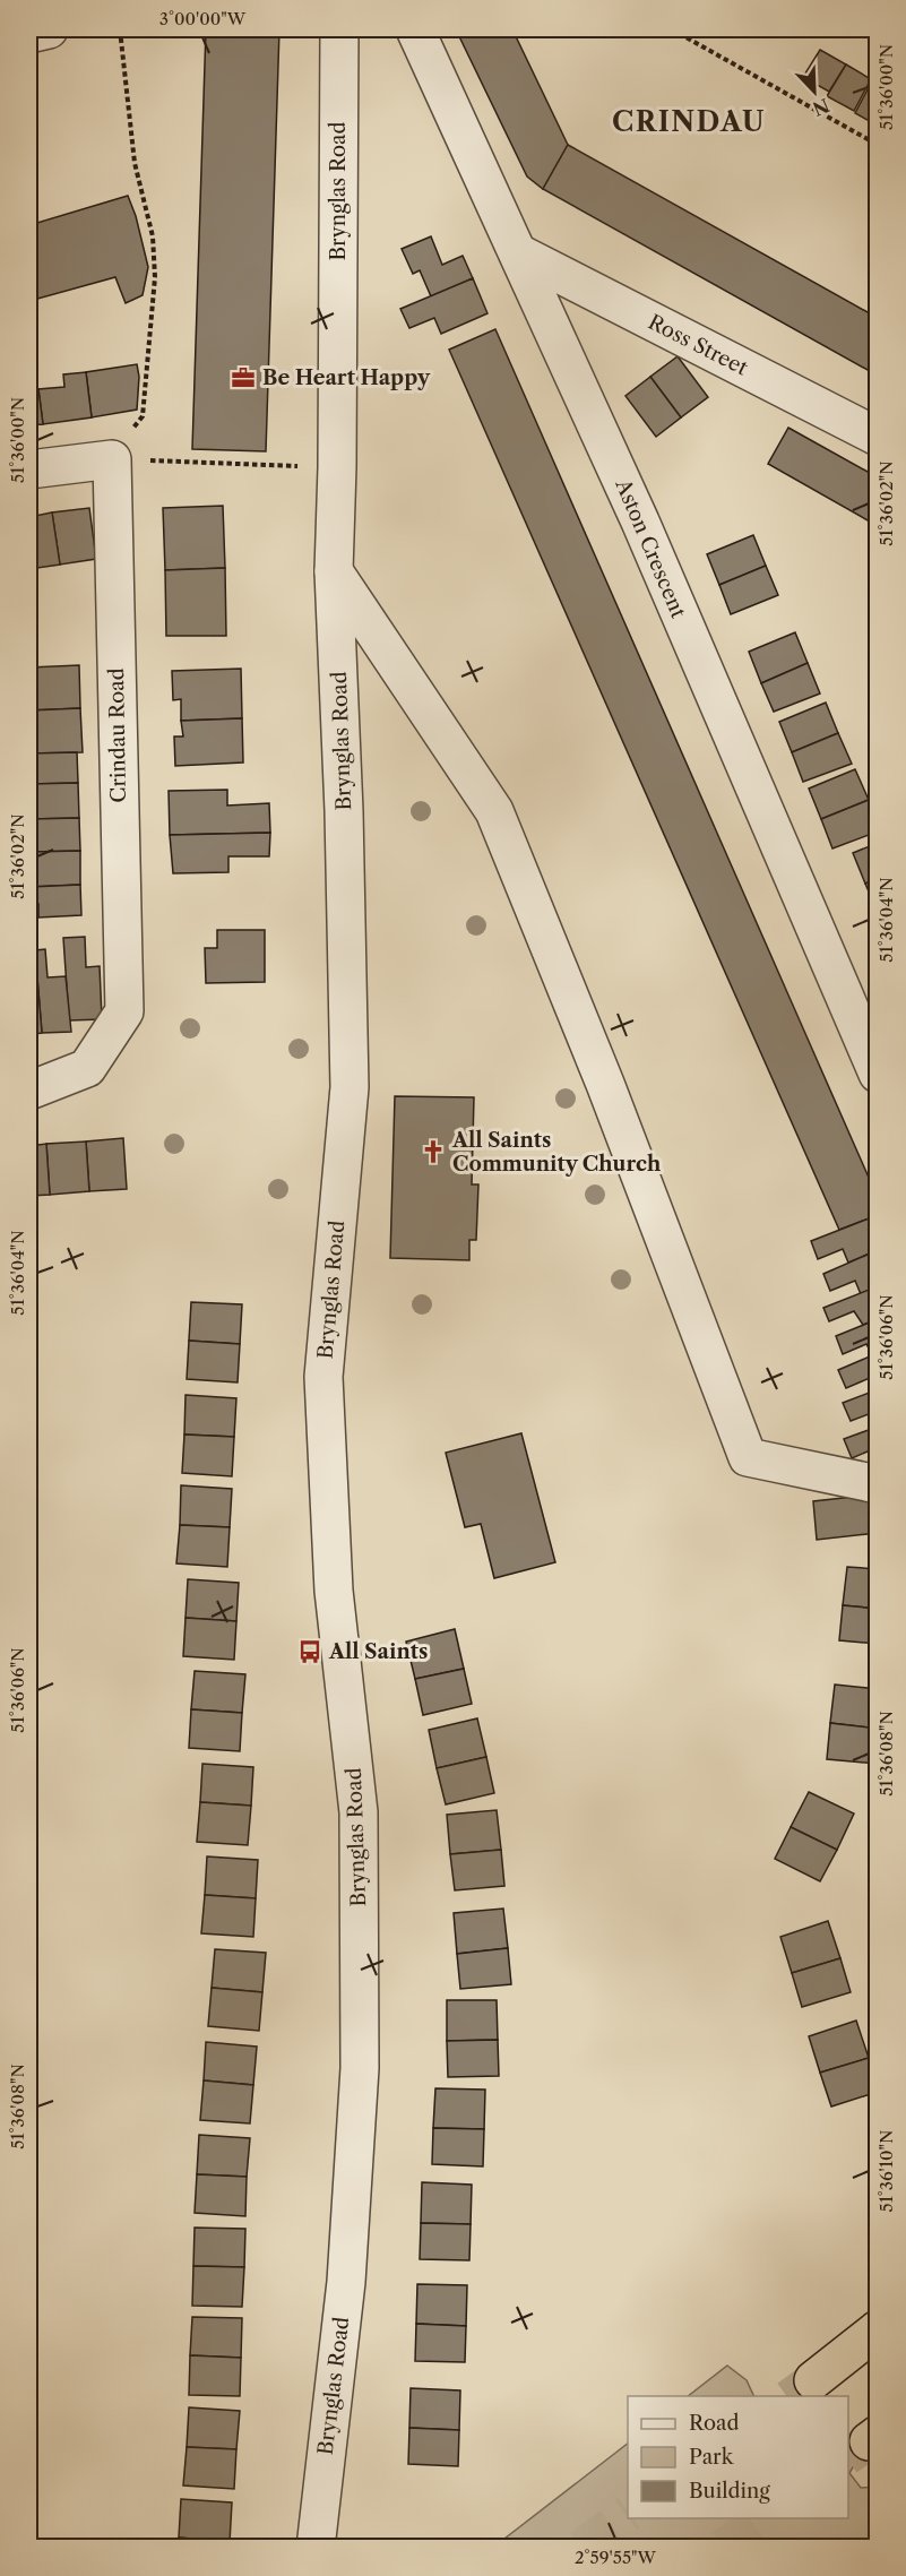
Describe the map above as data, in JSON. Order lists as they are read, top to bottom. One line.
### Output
{"streets":{"street":["Brynglas Road","Ross Street","Aston Crescent","Crindau Road"]},"crossings":[["Ross Street","Aston Crescent"]],"districts":["CRINDAU"],"places":{"office":["Be Heart Happy"],"church":["All Saints Community Church"],"bus stop":["All Saints"]},"legend":["Road","Park","Building"],"north":"bottom right","coordinates":["3°00'00\"W","51°36'00\"N","51°36'02\"N","51°36'04\"N","51°36'06\"N","51°36'08\"N","51°36'10\"N","2°59'55\"W"]}
